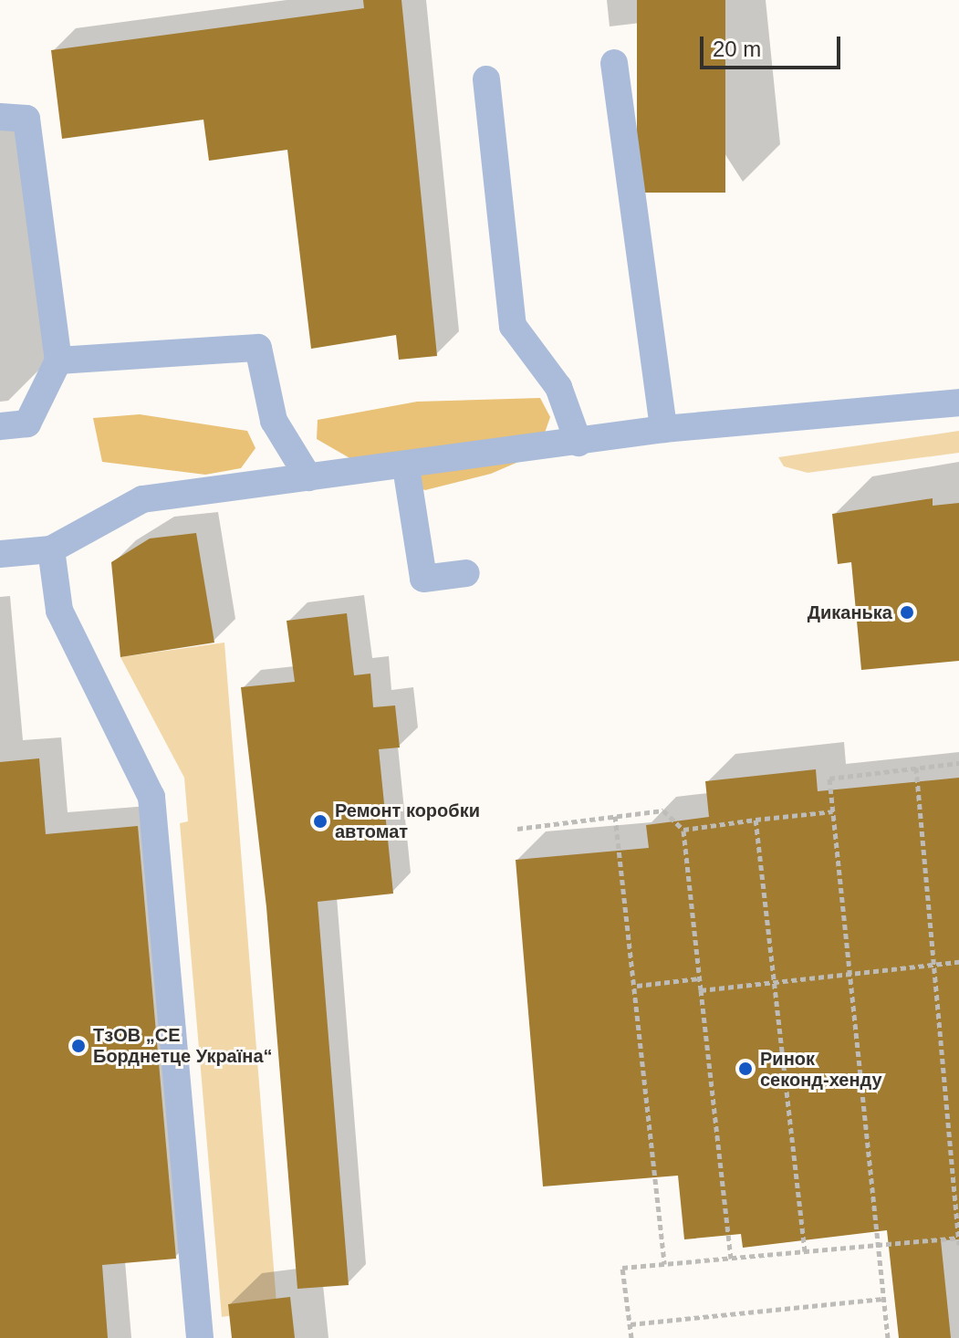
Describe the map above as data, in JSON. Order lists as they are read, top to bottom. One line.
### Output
{"places":["Диканька","Ремонт коробки автомат","ТзОВ „СЕ Борднетце Україна“","Ринок секонд-хенду"],"scale_bar":"20 m"}
